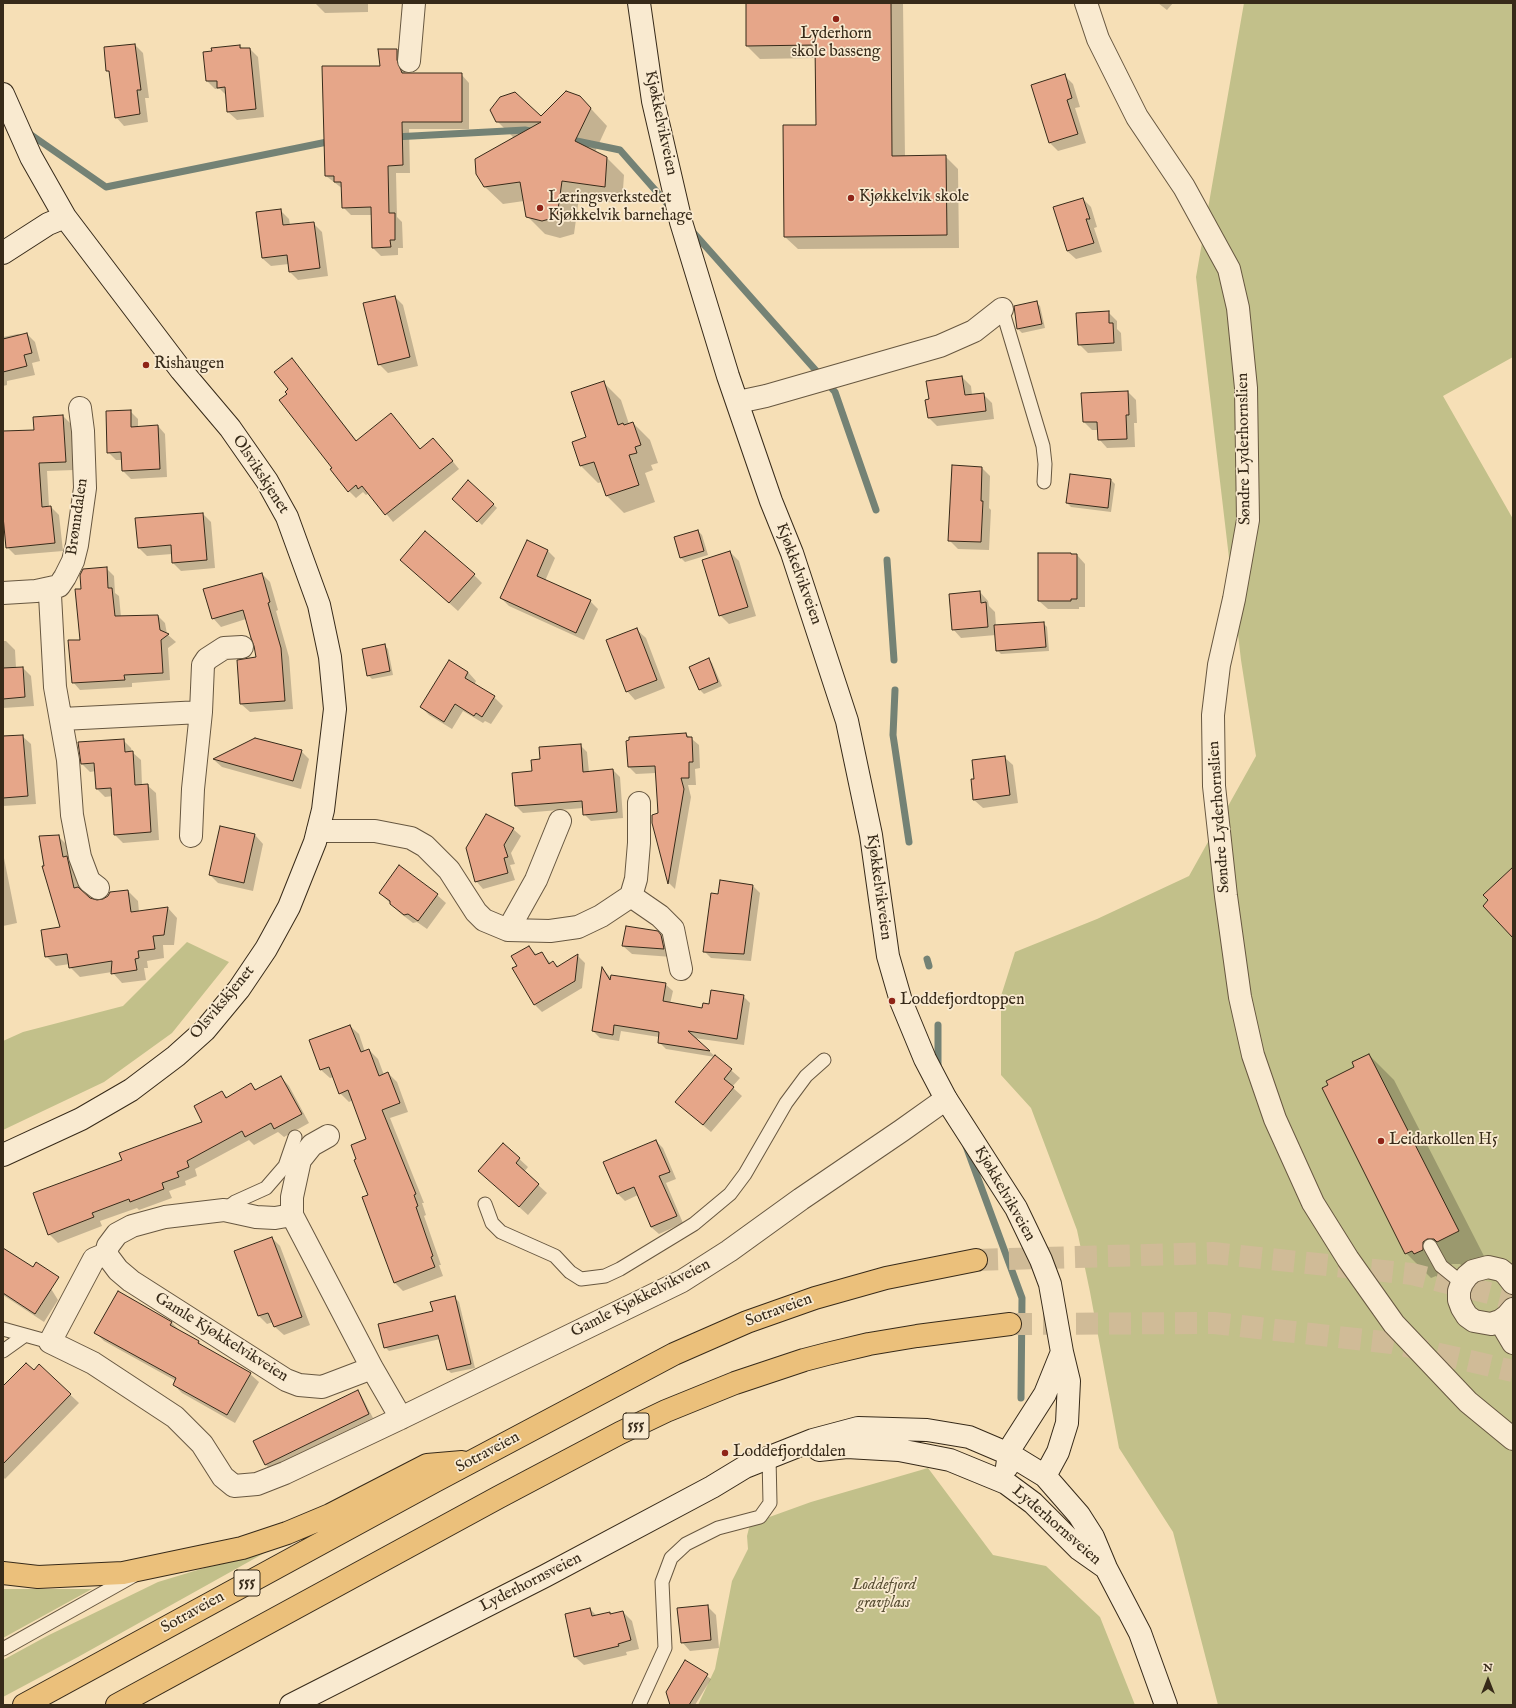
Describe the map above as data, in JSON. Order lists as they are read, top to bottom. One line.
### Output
{"streets":{"highway":["Sotraveien","555"],"street":["Kjøkkelvikveien","Søndre Lyderhornslien","Olsvikskjenet","Brønndalen","Gamle Kjøkkelvikveien","Lyderhornsveien"]},"crossings":[["Kjøkkelvikveien","Gamle Kjøkkelvikveien"],["Kjøkkelvikveien","Lyderhornsveien"],["Sotraveien","555"]],"parks":["Loddefjord gravplass"],"places":["Lyderhorn skole basseng","Kjøkkelvik skole","Læringsverkstedet Kjøkkelvik barnehage","Rishaugen","Loddefjordtoppen","Leidarkollen H5","Loddefjorddalen"],"north":"top"}
